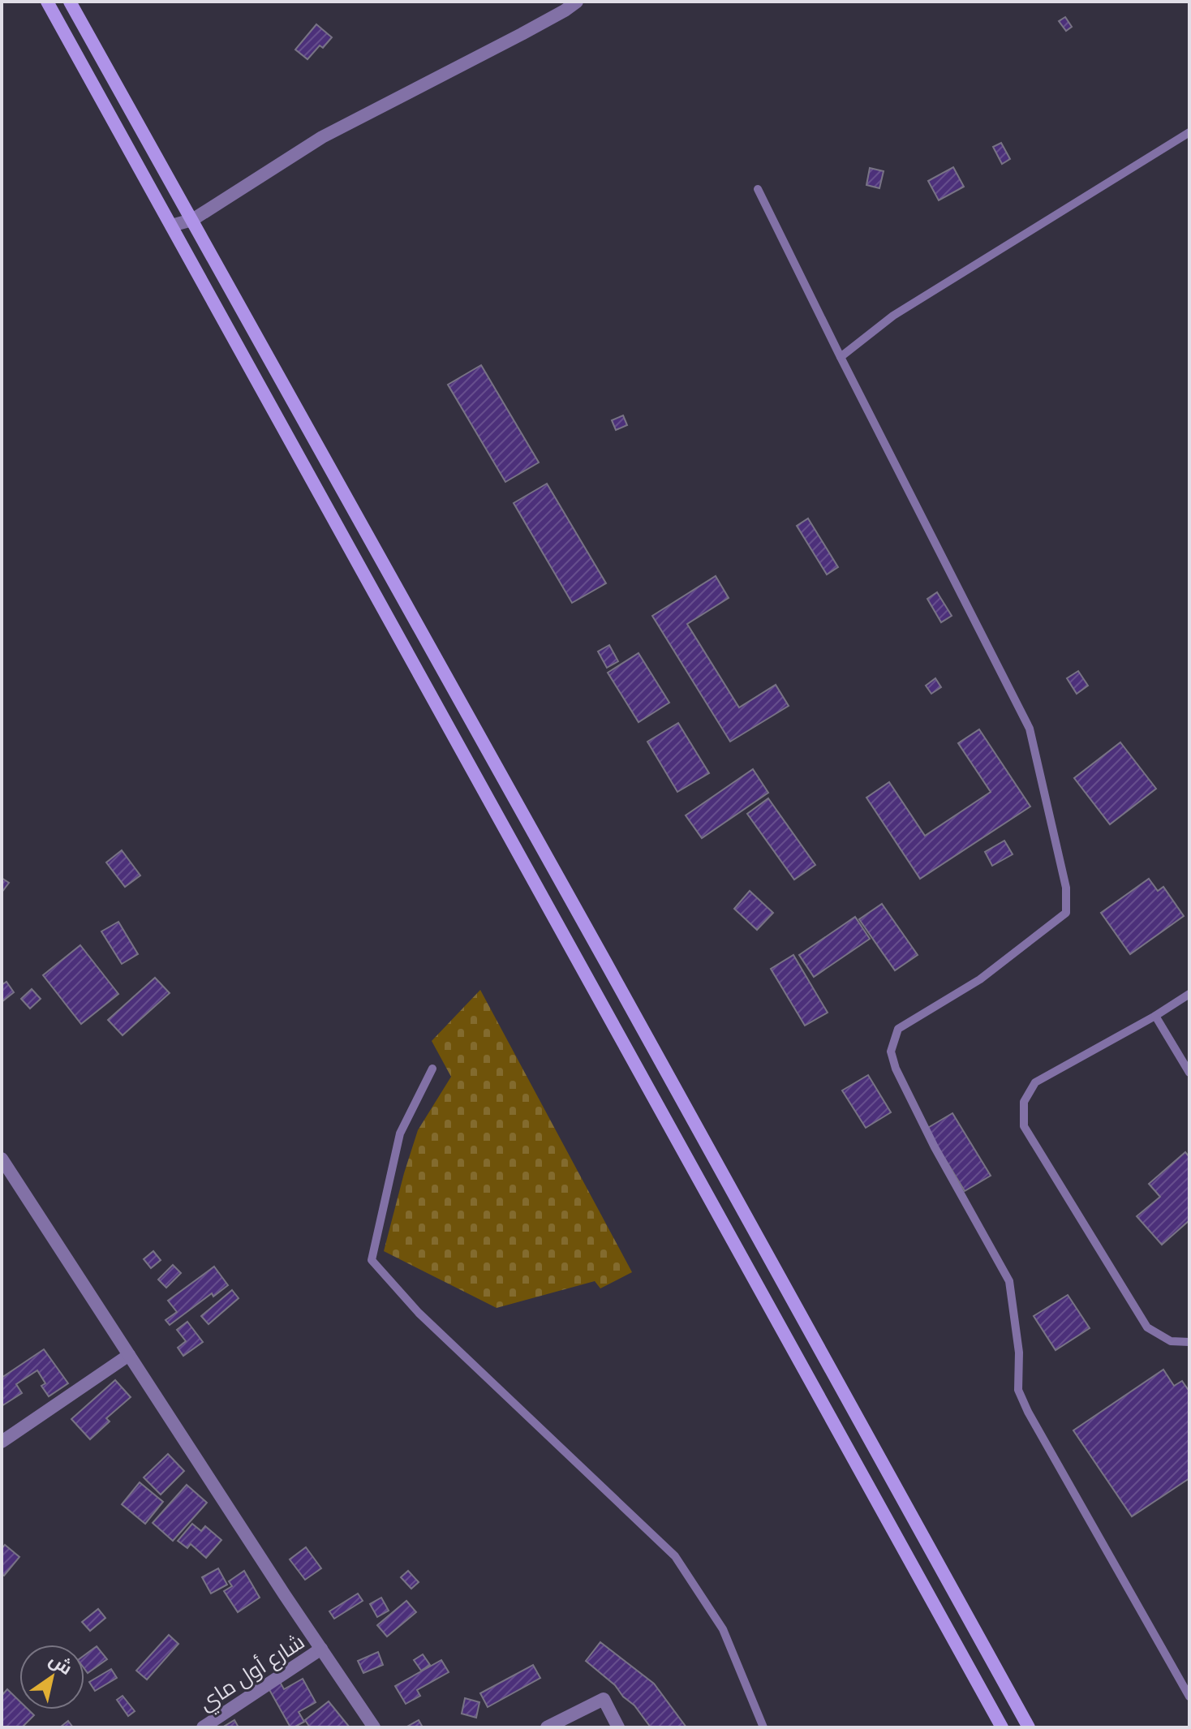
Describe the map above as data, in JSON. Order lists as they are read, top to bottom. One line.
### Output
{"streets":{"street":["شارع أول ماي"]},"north":"top right"}
